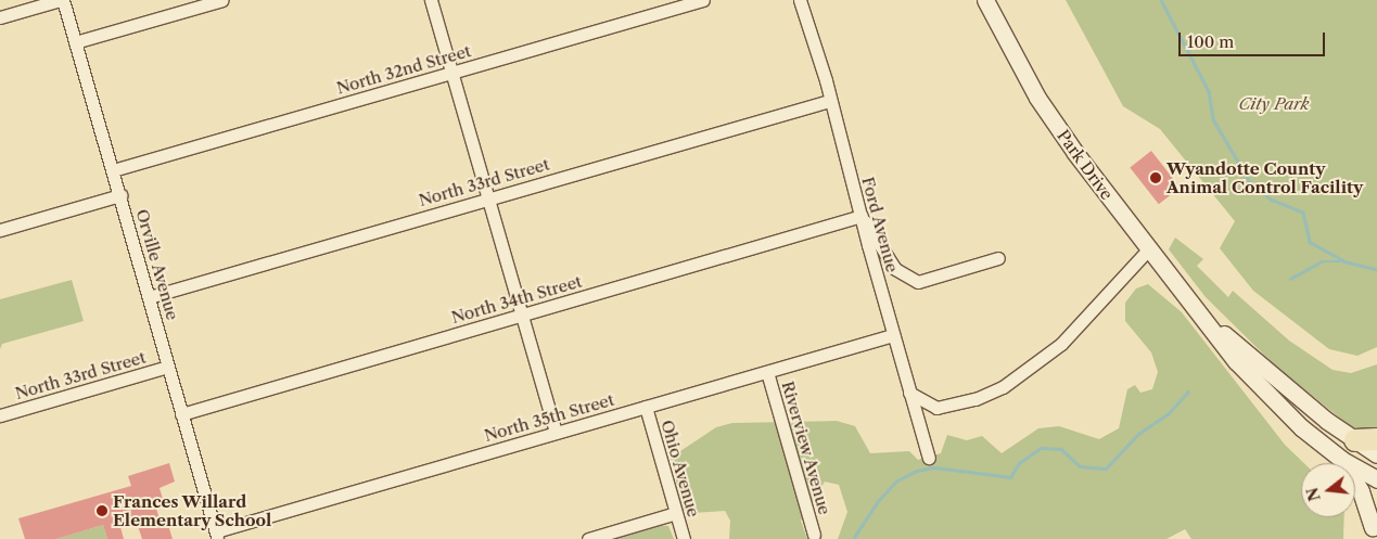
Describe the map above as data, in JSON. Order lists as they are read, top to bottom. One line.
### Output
{"streets":{"main road":["Park Drive"],"street":["North 32nd Street","North 33rd Street","Ford Avenue","Orville Avenue","North 34th Street","North 35th Street","Riverview Avenue","Ohio Avenue"]},"crossings":[["North 32nd Street","Orville Avenue"],["North 33rd Street","Ford Avenue"],["North 33rd Street","Orville Avenue"],["Ford Avenue","North 34th Street"],["Ford Avenue","North 35th Street"],["Orville Avenue","North 34th Street"],["Orville Avenue","North 35th Street"],["North 35th Street","Riverview Avenue"],["North 35th Street","Ohio Avenue"]],"parks":["City Park"],"places":["Wyandotte County Animal Control Facility","Frances Willard Elementary School"],"scale_bar":"100 m","north":"left"}
